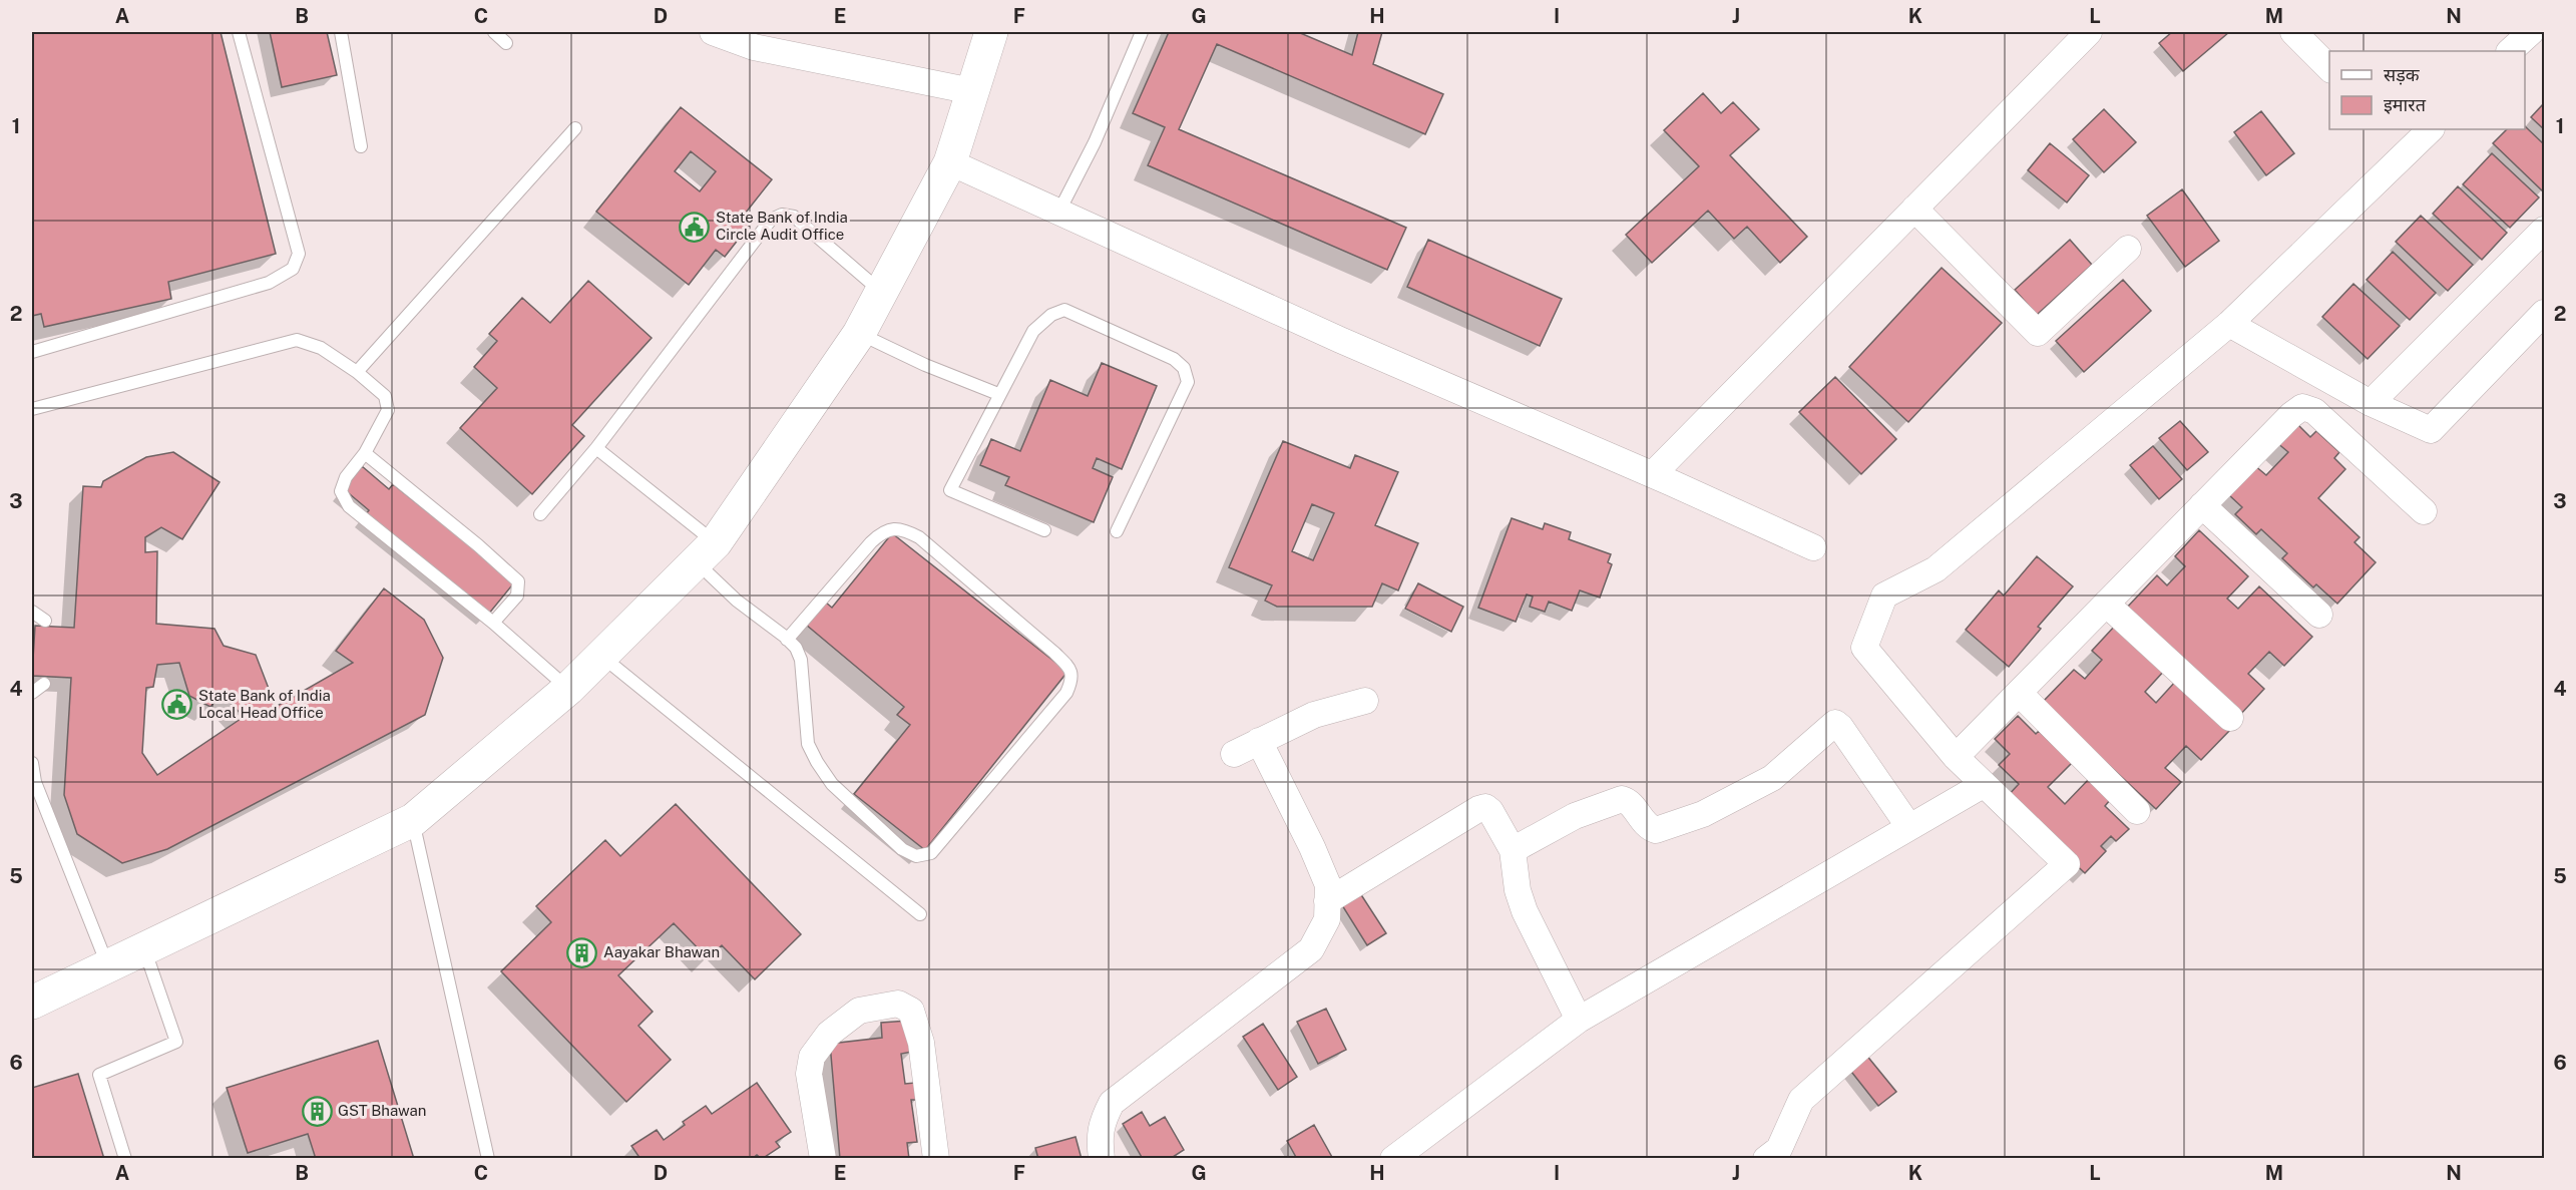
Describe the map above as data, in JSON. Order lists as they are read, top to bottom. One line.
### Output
{"places":{"public building":["State Bank of India Circle Audit Office","State Bank of India Local Head Office"],"building":["Aayakar Bhawan","GST Bhawan"]},"legend":["सड़क","इमारत"],"grid":{"columns":["A","B","C","D","E","F","G","H","I","J","K","L","M","N"],"rows":["1","2","3","4","5","6"]}}
